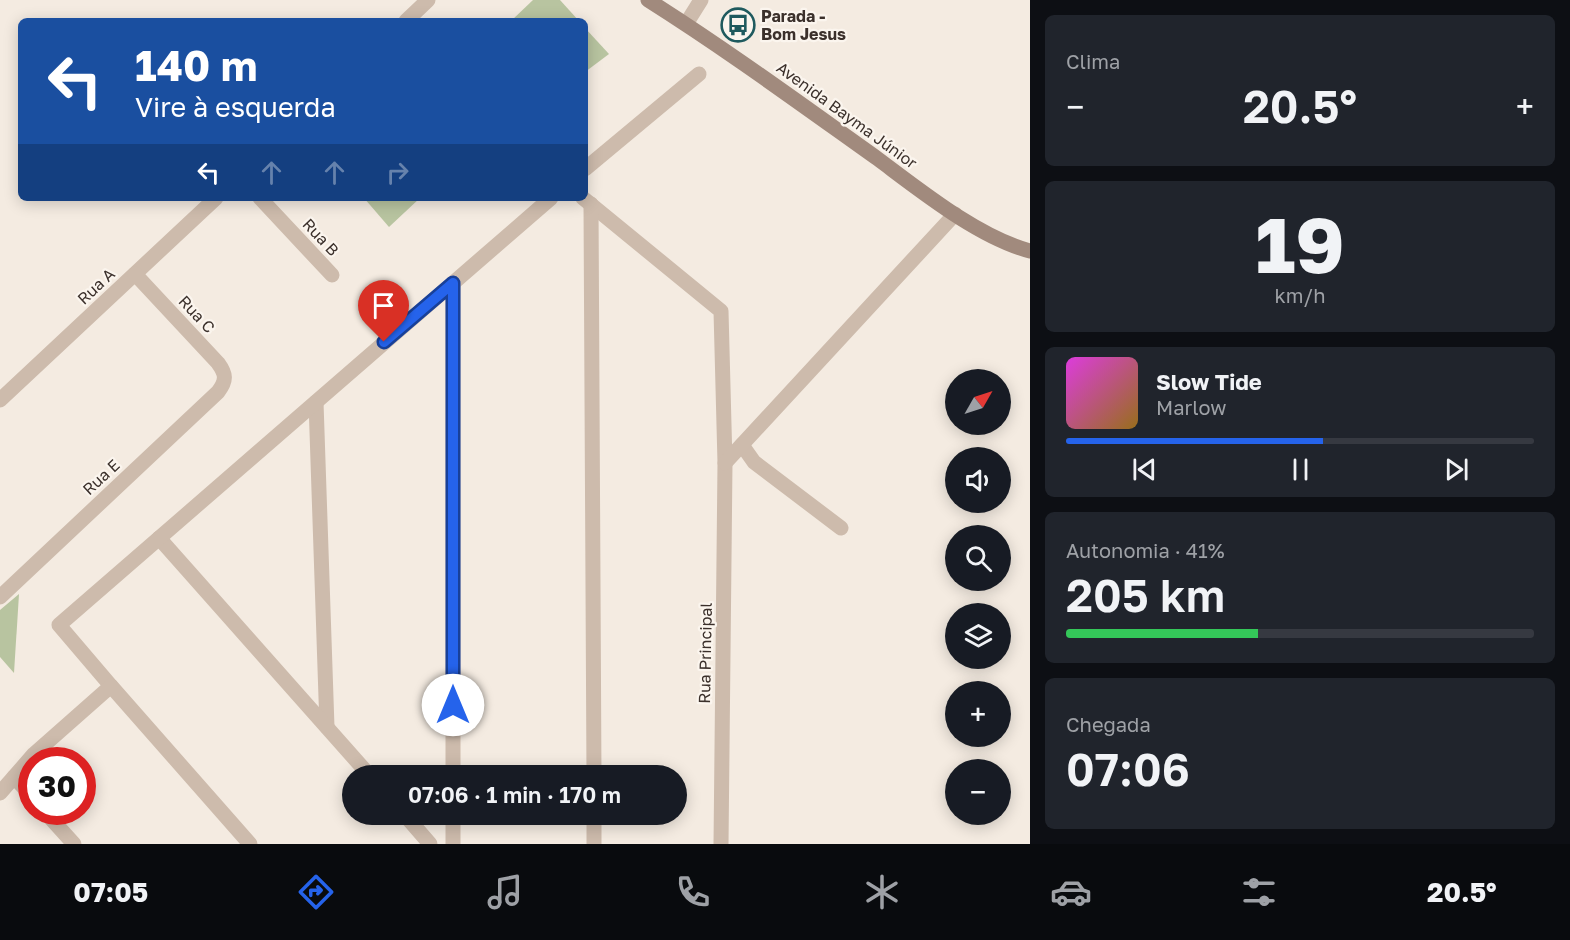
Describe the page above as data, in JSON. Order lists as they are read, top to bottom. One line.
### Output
{"streets":{"main road":["Avenida Bayma Júnior"],"street":["Rua B","Rua A","Rua C","Rua E","Rua Principal"]},"crossings":[["Rua A","Rua C"],["Rua C","Rua E"]],"places":{"bus stop":["Parada - Bom Jesus"]},"north":"top right","page":{"tile":["Clima",["19","km/h"],["Autonomia · 41%","205 km"],["Chegada","07:06"]],"turn":["140 m","Vire à esquerda"],"heat":["−","20.5°","+"],"song":["Slow Tide","Marlow"],"map_buttons":["+","−"],"limit":"30","trip":"07:06 · 1 min · 170 m","tabs":["07:05","20.5°"]}}
